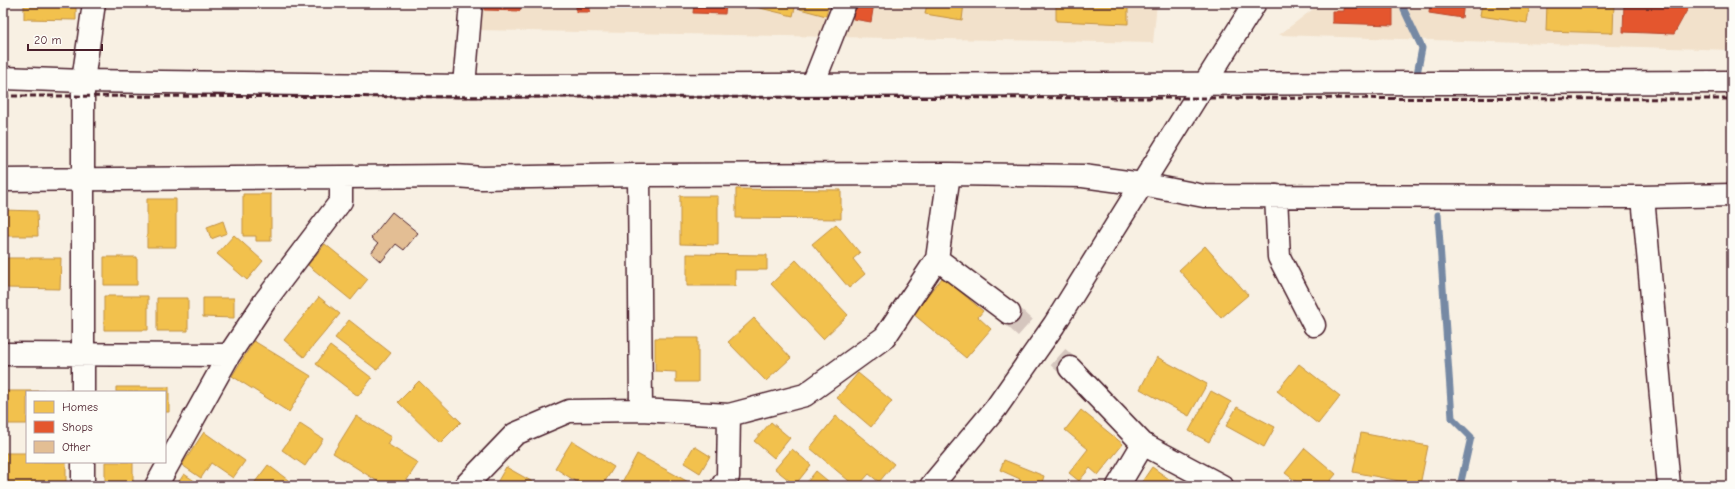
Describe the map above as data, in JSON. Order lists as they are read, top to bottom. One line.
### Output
{"legend":["Homes","Shops","Other"],"scale_bar":"20 m"}
